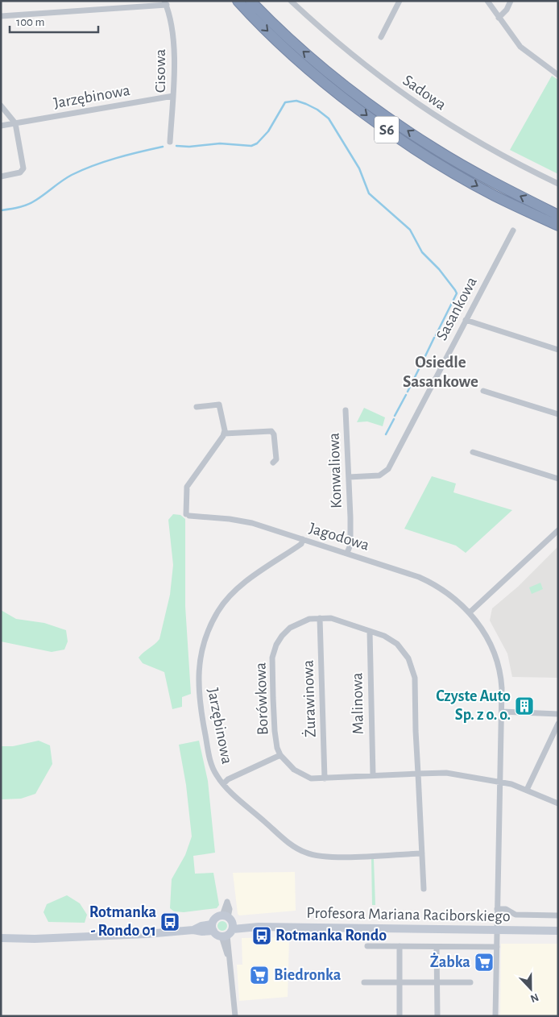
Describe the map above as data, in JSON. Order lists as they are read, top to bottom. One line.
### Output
{"streets":{"highway":["S6"],"main road":["Profesora Mariana Raciborskiego"],"street":["Cisowa","Sadowa","Jarzębinowa","Sasankowa","Konwaliowa","Jagodowa","Borówkowa","Żurawinowa","Malinowa"]},"crossings":[["Cisowa","Jarzębinowa"],["Jarzębinowa","Jagodowa"],["Sasankowa","Konwaliowa"],["Konwaliowa","Jagodowa"],["Jagodowa","Borówkowa"],["Jagodowa","Profesora Mariana Raciborskiego"],["Borówkowa","Żurawinowa"],["Borówkowa","Malinowa"]],"districts":["Osiedle Sasankowe"],"places":{"building":["Czyste Auto Sp. z o. o."],"bus stop":["Rotmanka - Rondo 01","Rotmanka Rondo"],"supermarket":["Żabka","Biedronka"]},"scale_bar":"100 m","north":"bottom"}
